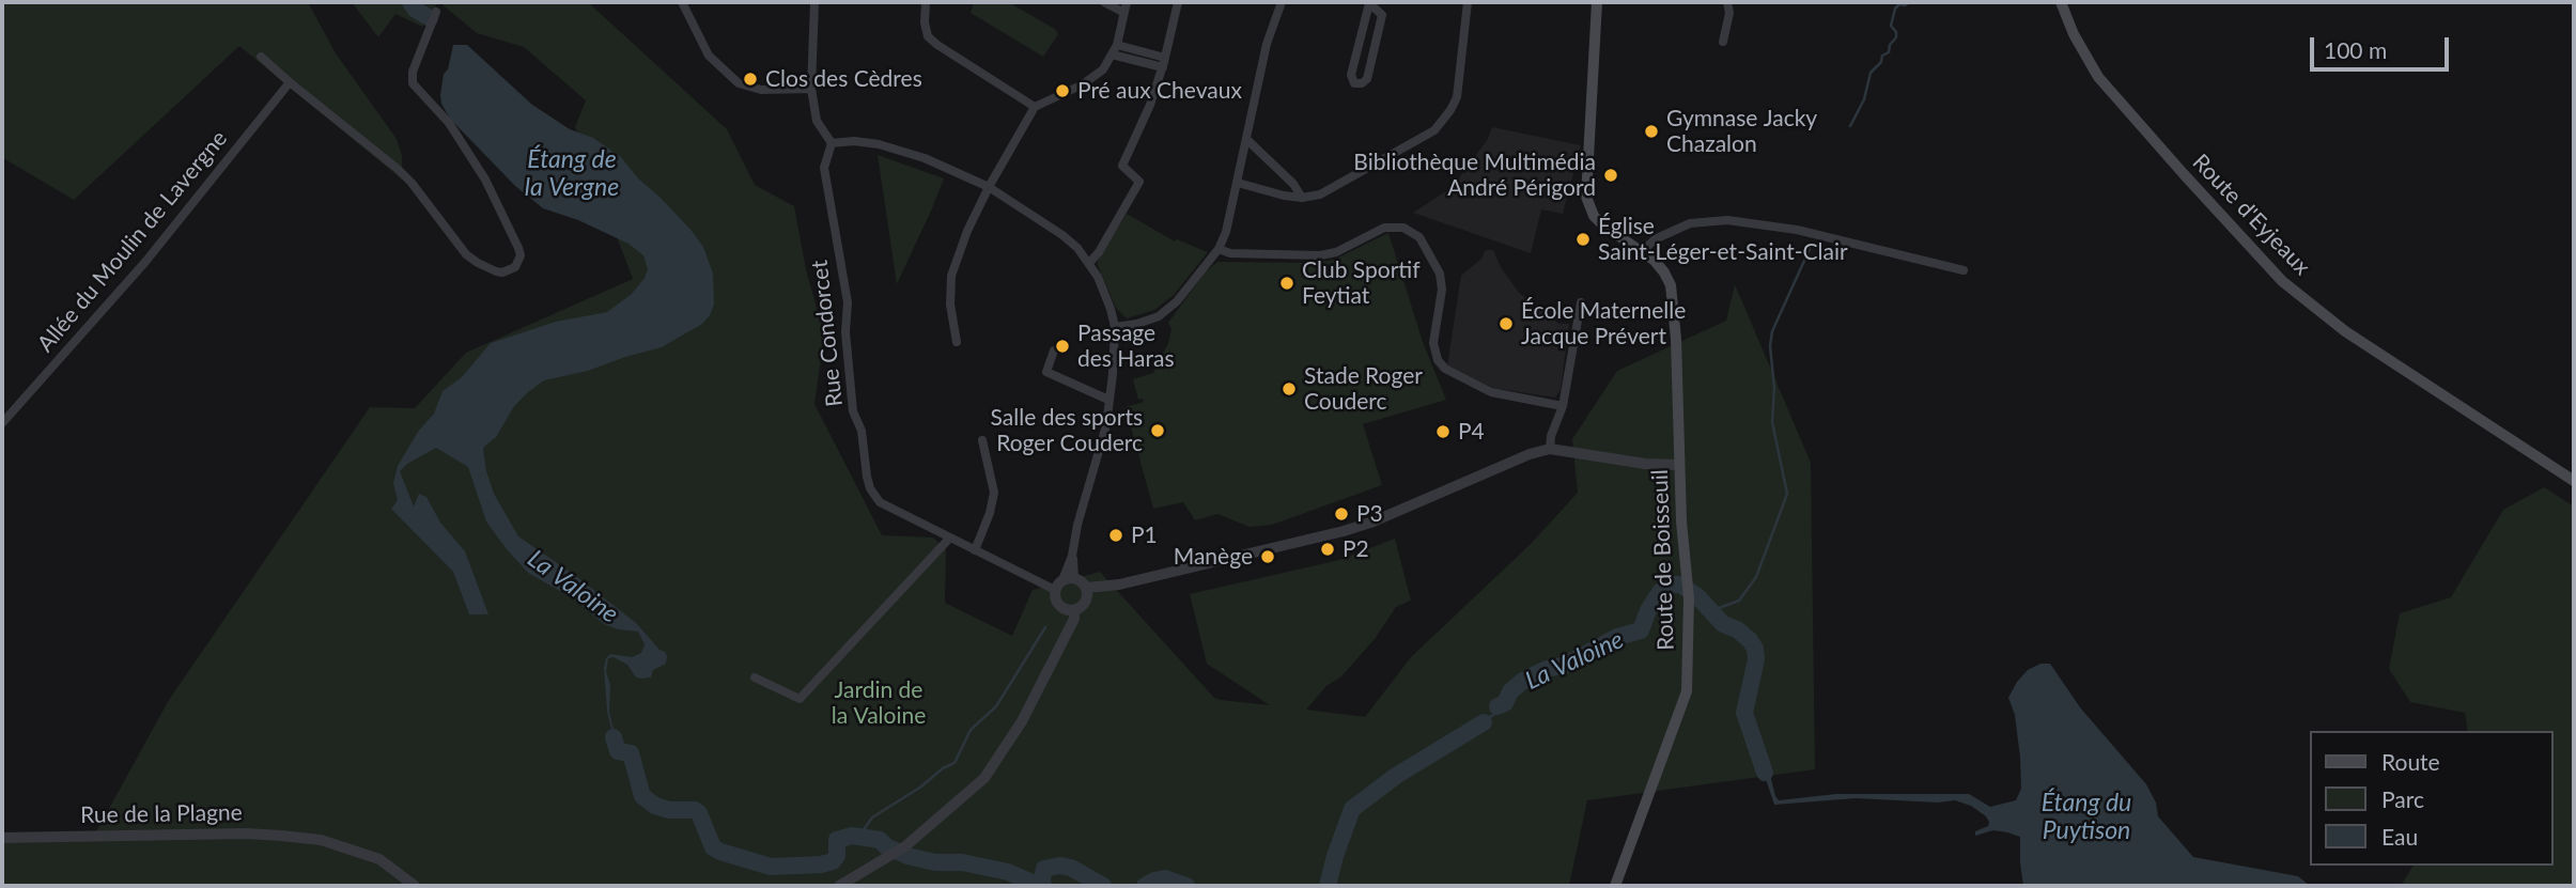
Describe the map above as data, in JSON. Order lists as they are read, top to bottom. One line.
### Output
{"streets":{"main road":["Route d'Eyjeaux","Route de Boisseuil"],"street":["Allée du Moulin de Lavergne","Rue Condorcet","Rue de la Plagne"]},"water":["Étang de la Vergne","La Valoine","Étang du Puytison"],"parks":["Jardin de la Valoine"],"places":["Clos des Cèdres","Pré aux Chevaux","Gymnase Jacky Chazalon","Bibliothèque Multimédia André Périgord","Église Saint-Léger-et-Saint-Clair","Club Sportif Feytiat","École Maternelle Jacque Prévert","Passage des Haras","Stade Roger Couderc","Salle des sports Roger Couderc","P4","P3","P1","P2","Manège"],"legend":["Route","Parc","Eau"],"scale_bar":"100 m"}
